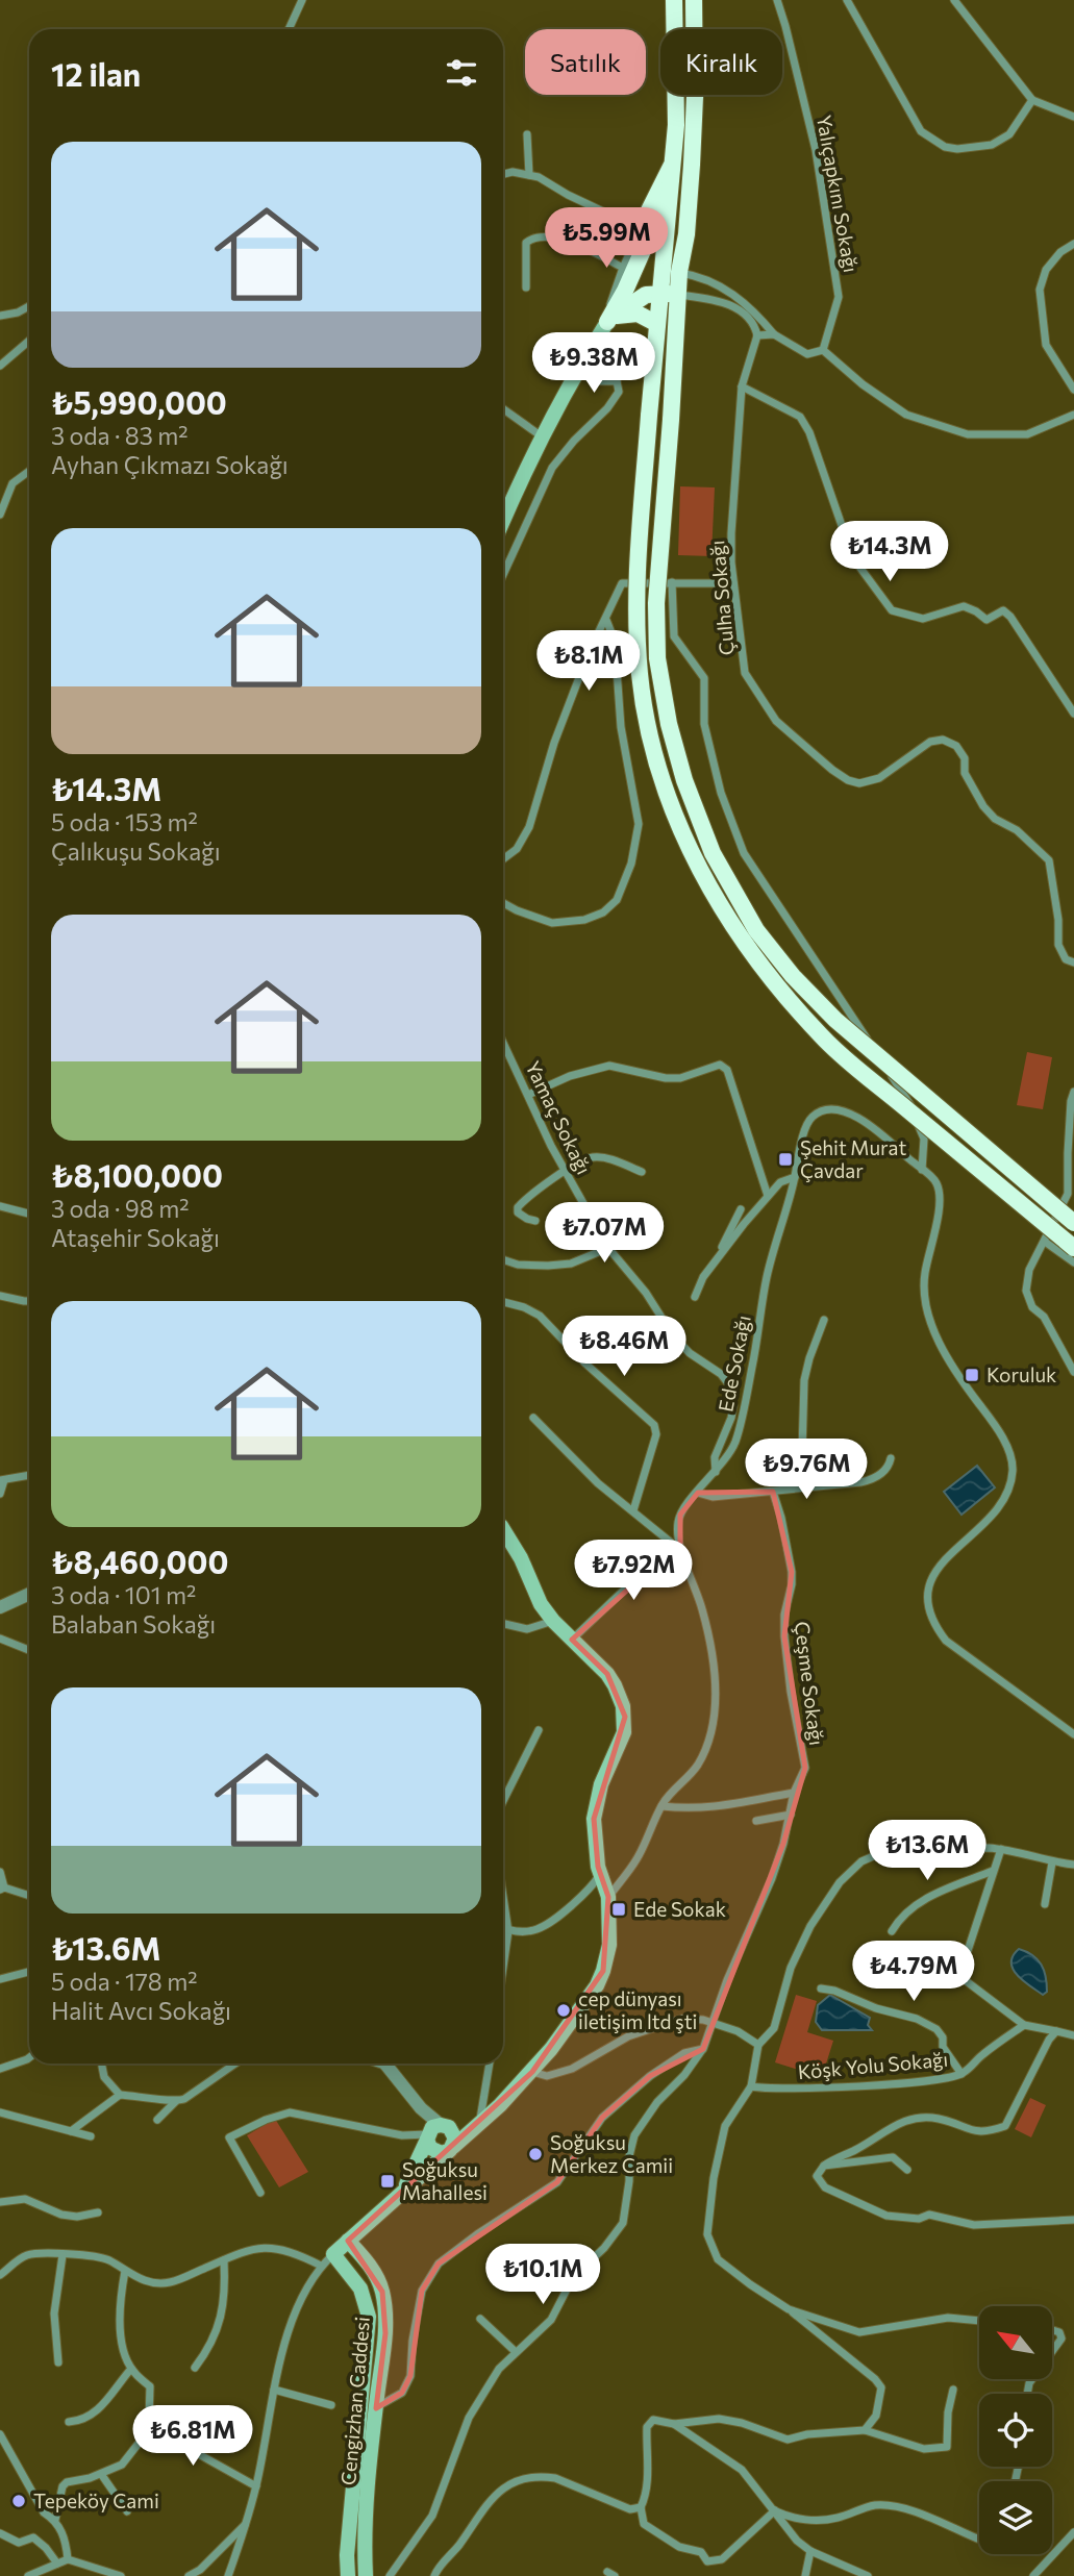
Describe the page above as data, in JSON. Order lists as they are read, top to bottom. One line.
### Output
{"streets":{"main road":["Cengizhan Caddesi"],"street":["Yalıçapkını Sokağı","Çulha Sokağı","Yamaç Sokağı","Ede Sokağı","Çeşme Sokağı","Köşk Yolu Sokağı"]},"crossings":[["Yamaç Sokağı","Ede Sokağı"]],"places":{"transit":["Şehit Murat Çavdar","Koruluk","Ede Sokak","Soğuksu Mahallesi"],"other":["cep dünyası iletişim ltd şti","Soğuksu Merkez Camii","Tepeköy Cami"]},"north":"top left","page":{"chip":["Satılık","Kiralık"],"heading":"12 ilan","list":[{"name":"₺5,990,000","note":"3 oda · 83 m² · Ayhan Çıkmazı Sokağı"},{"name":"₺14.3M","note":"5 oda · 153 m² · Çalıkuşu Sokağı"},{"name":"₺8,100,000","note":"3 oda · 98 m² · Ataşehir Sokağı"},{"name":"₺8,460,000","note":"3 oda · 101 m² · Balaban Sokağı"},{"name":"₺13.6M","note":"5 oda · 178 m² · Halit Avcı Sokağı"}],"price":["₺5.99M","₺9.38M","₺14.3M","₺8.1M","₺7.07M","₺8.46M","₺9.76M","₺7.92M","₺13.6M","₺4.79M","₺10.1M","₺6.81M"]}}
